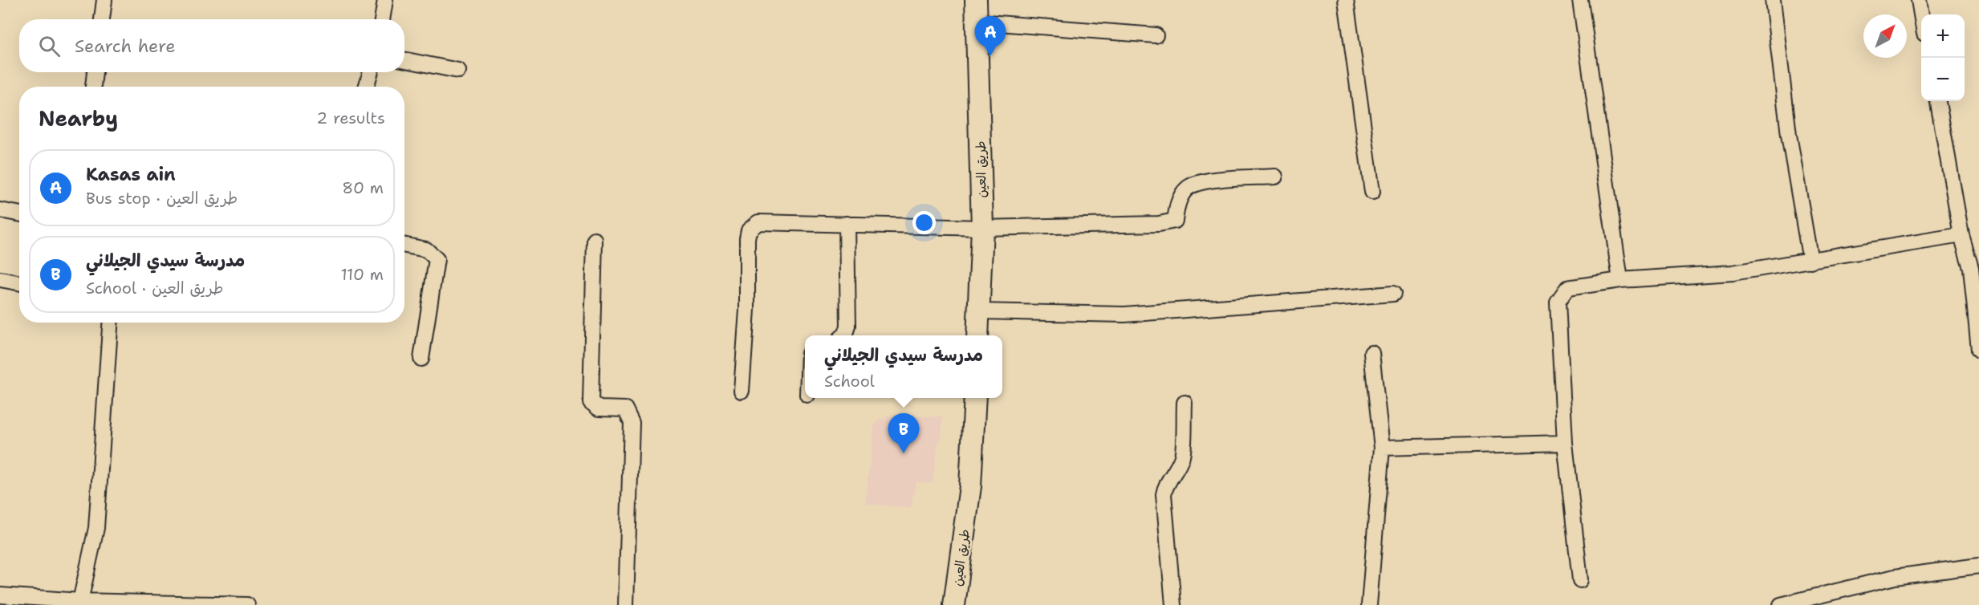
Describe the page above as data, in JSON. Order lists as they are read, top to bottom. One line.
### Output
{"streets":{"main road":["طريق العين"]},"north":"top right","page":{"map_buttons":["+","−"],"pins":["A","B"],"search":"Search here","heading":["Nearby","2 results"],"list":[{"mark":"A","name":"Kasas ain","note":"Bus stop · طريق العين","value":"80 m"},{"mark":"B","name":"مدرسة سيدي الجيلاني","note":"School · طريق العين","value":"110 m"}],"popup":["مدرسة سيدي الجيلاني","School"]}}
